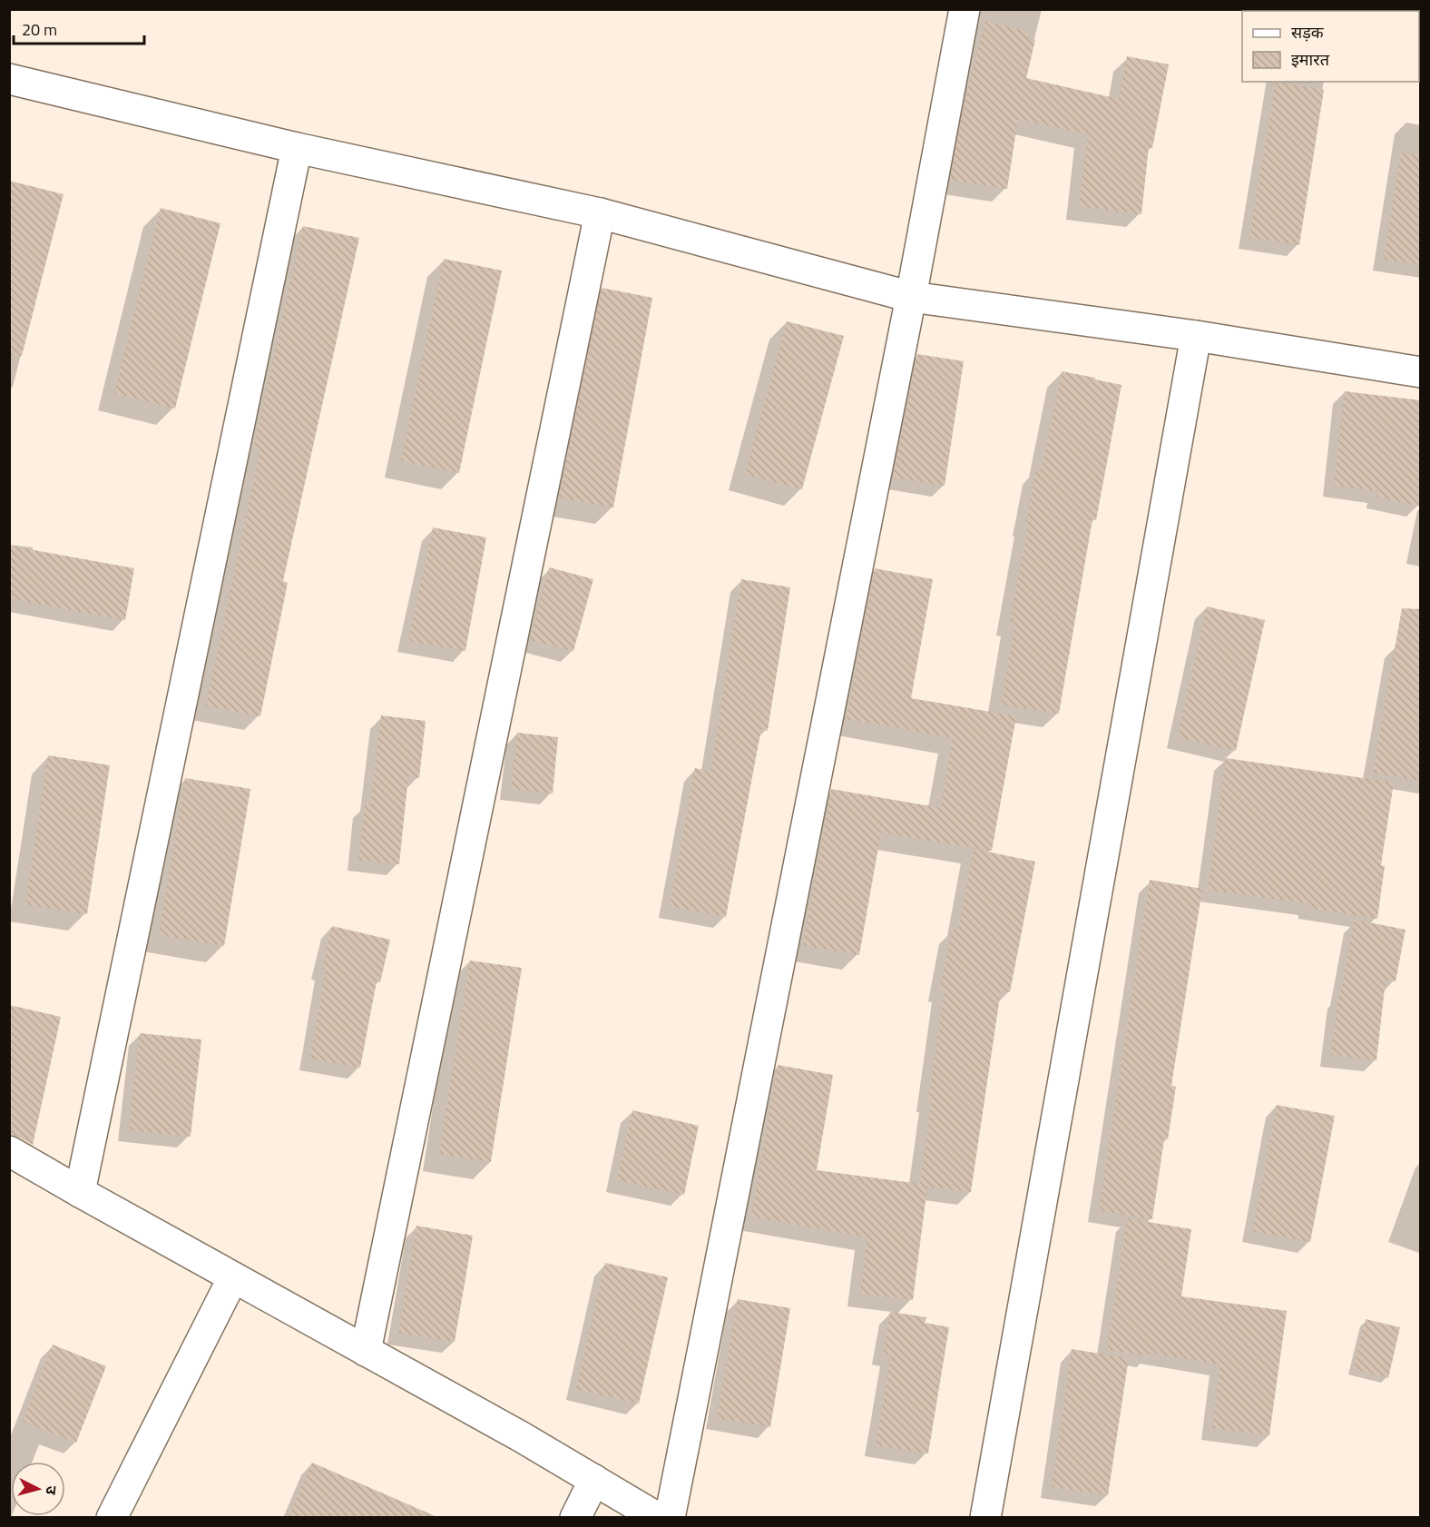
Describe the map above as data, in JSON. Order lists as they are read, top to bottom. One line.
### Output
{"legend":["सड़क","इमारत"],"scale_bar":"20 m","north":"right"}
